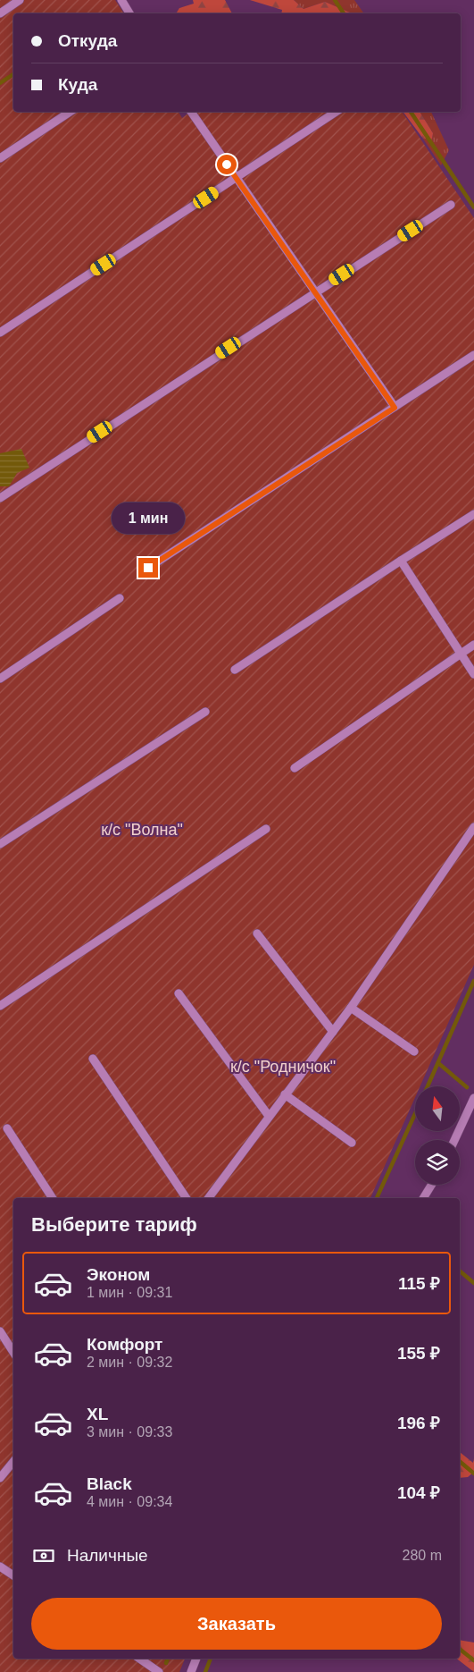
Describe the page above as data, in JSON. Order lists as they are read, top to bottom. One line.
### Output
{"parks":["к/с \"Волна\"","к/с \"Родничок\""],"north":"top","page":{"banner":["Откуда","Куда"],"bubble":"1 мин","heading":"Выберите тариф","list":[{"name":"Эконом","note":"1 мин · 09:31","value":"115 ₽"},{"name":"Комфорт","note":"2 мин · 09:32","value":"155 ₽"},{"name":"XL","note":"3 мин · 09:33","value":"196 ₽"},{"name":"Black","note":"4 мин · 09:34","value":"104 ₽"}],"pay":["Наличные","280 m"],"buttons":"Заказать"}}
